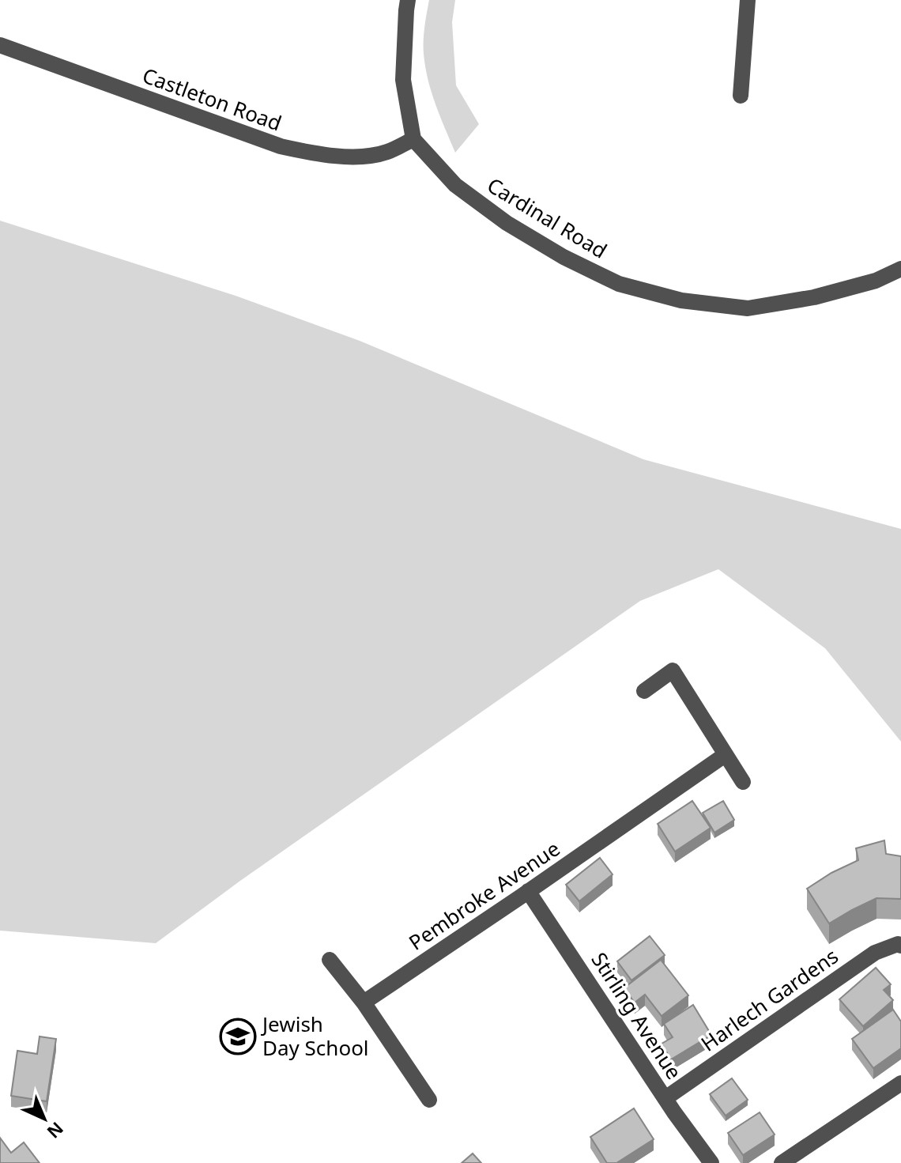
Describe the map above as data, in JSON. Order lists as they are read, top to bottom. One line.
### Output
{"streets":{"street":["Castleton Road","Cardinal Road","Pembroke Avenue","Harlech Gardens","Stirling Avenue"]},"crossings":[["Castleton Road","Cardinal Road"],["Pembroke Avenue","Stirling Avenue"],["Harlech Gardens","Stirling Avenue"]],"places":{"school or university":["Jewish Day School"]},"north":"bottom right"}
